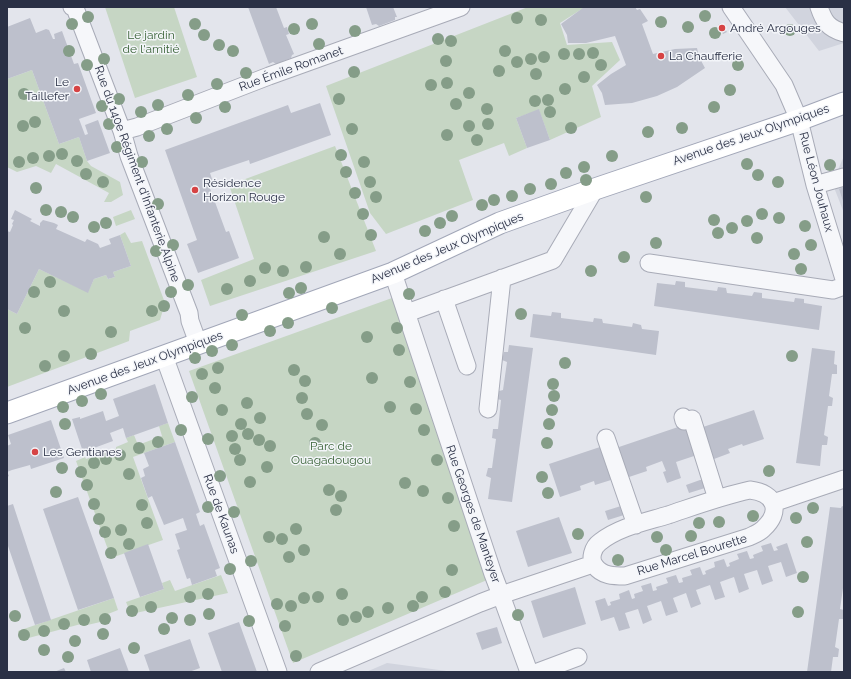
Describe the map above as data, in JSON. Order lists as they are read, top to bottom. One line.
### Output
{"streets":{"main road":["Avenue des Jeux Olympiques"],"street":["Rue Émile Romanet","Rue du 140e Régiment d'Infanterie Alpine","Rue Léon Jouhaux","Rue de Kaunas","Rue Georges de Manteyer","Rue Marcel Bourette"]},"crossings":[["Rue Émile Romanet","Rue du 140e Régiment d'Infanterie Alpine"],["Avenue des Jeux Olympiques","Rue du 140e Régiment d'Infanterie Alpine"],["Avenue des Jeux Olympiques","Rue Léon Jouhaux"],["Avenue des Jeux Olympiques","Rue de Kaunas"],["Avenue des Jeux Olympiques","Rue Georges de Manteyer"]],"parks":["Le jardin de l'amitié","Parc de Ouagadougou"],"places":["André Argouges","La Chaufferie","Le Taillefer","Résidence Horizon Rouge","Les Gentianes"]}
